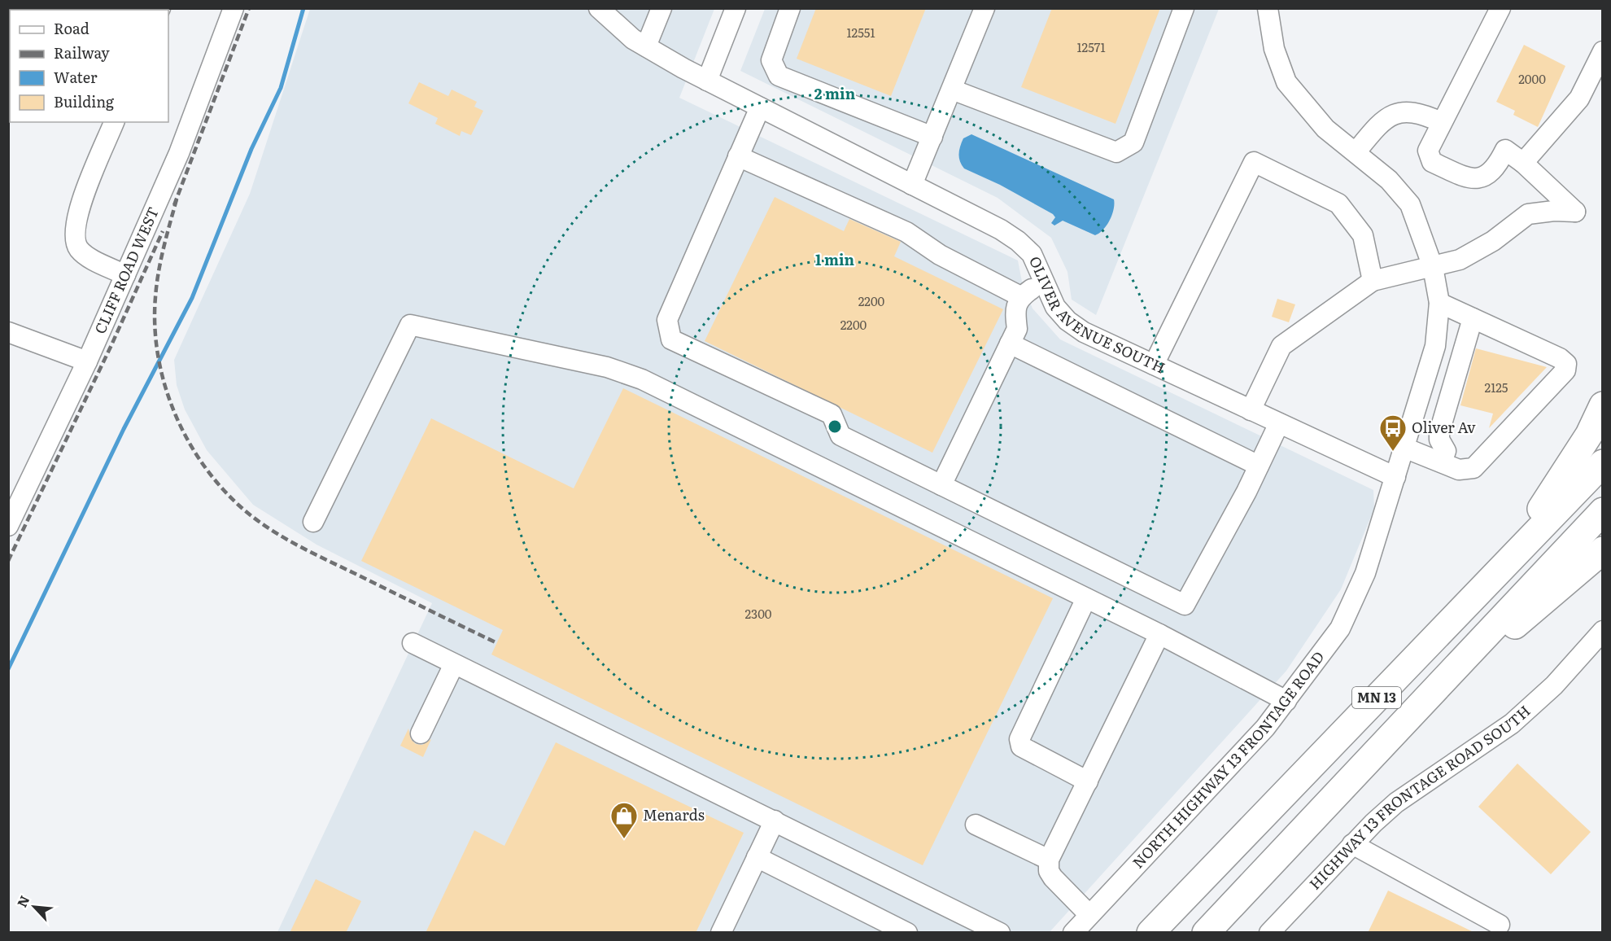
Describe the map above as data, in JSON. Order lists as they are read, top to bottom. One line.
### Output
{"streets":{"highway":["MN 13"],"street":["CLIFF ROAD WEST","OLIVER AVENUE SOUTH","NORTH HIGHWAY 13 FRONTAGE ROAD","HIGHWAY 13 FRONTAGE ROAD SOUTH"]},"crossings":[["OLIVER AVENUE SOUTH","NORTH HIGHWAY 13 FRONTAGE ROAD"]],"places":{"bus stop":["Oliver Av"],"shop":["Menards"]},"house_numbers":["12551","12571","2000","2200","2200","2125","2300"],"legend":["Road","Railway","Water","Building"],"north":"top left","rings":["2 min","1 min"]}
